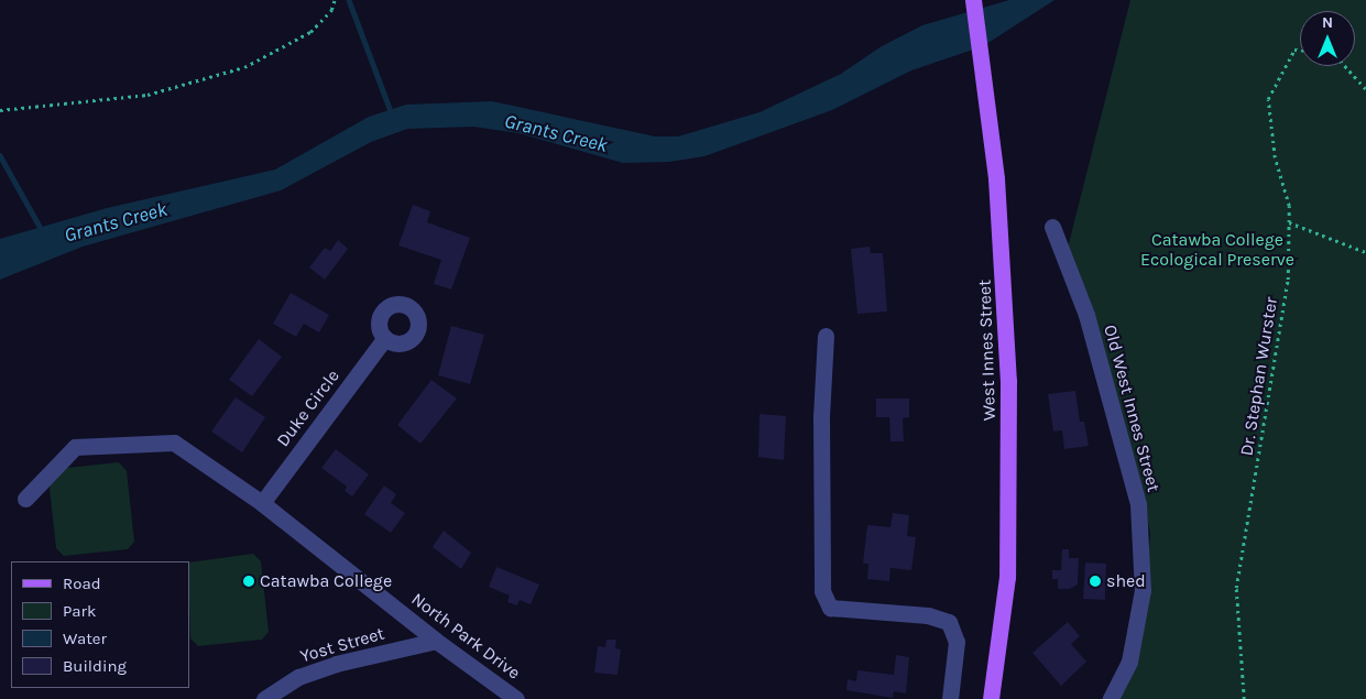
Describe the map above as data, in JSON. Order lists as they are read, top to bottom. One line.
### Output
{"streets":{"main road":["West Innes Street"],"street":["Duke Circle","Old West Innes Street","North Park Drive","Yost Street"],"path":["Dr. Stephan Wurster"]},"crossings":[["Duke Circle","North Park Drive"],["North Park Drive","Yost Street"]],"water":["Grants Creek"],"parks":["Catawba College Ecological Preserve"],"places":["Catawba College","shed"],"legend":["Road","Park","Water","Building"],"north":"top"}
